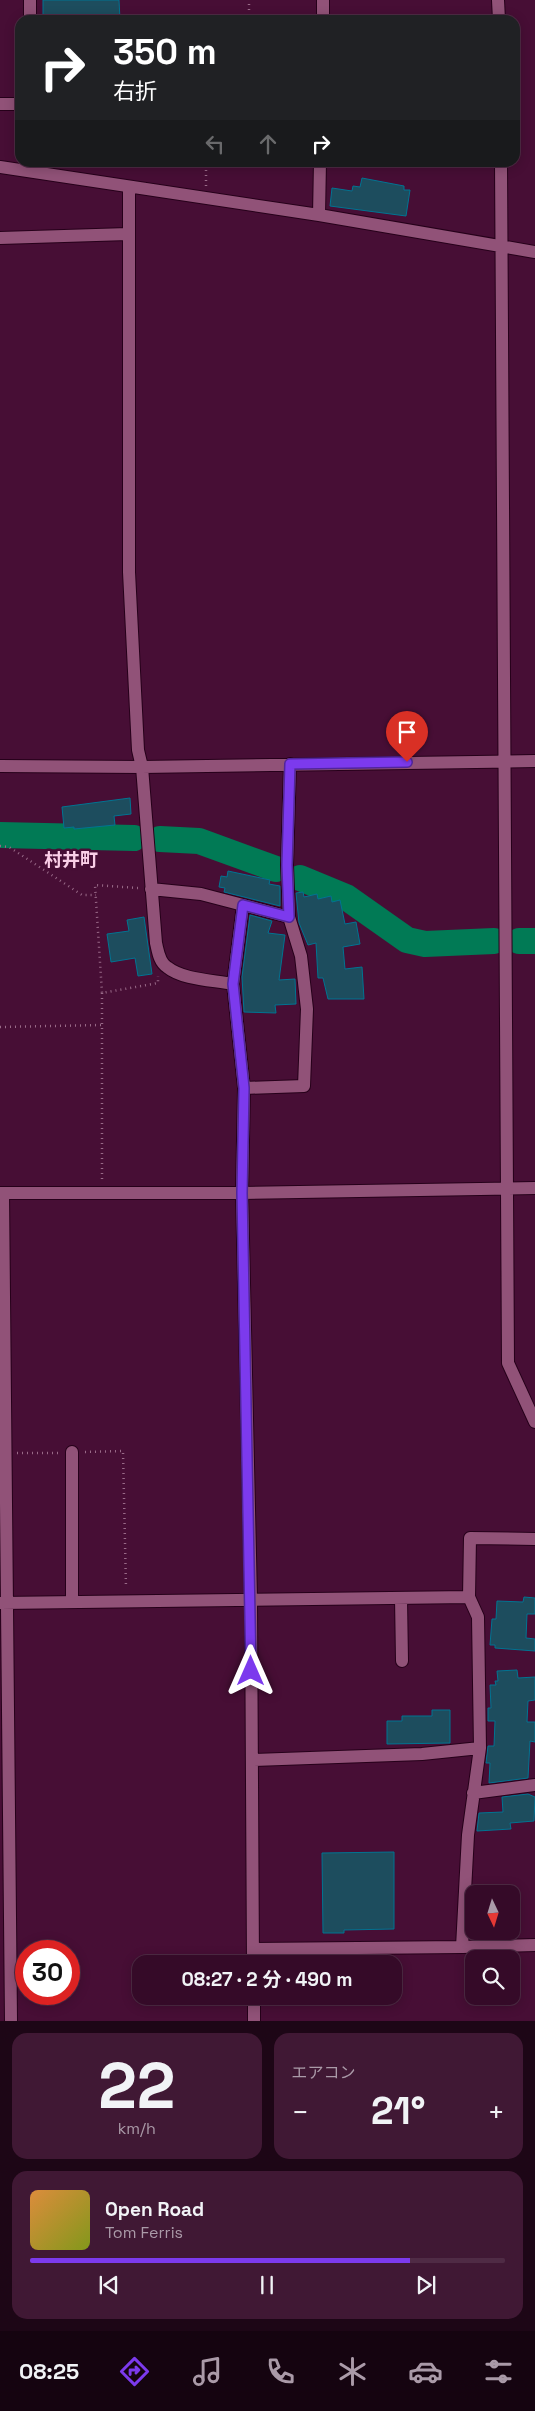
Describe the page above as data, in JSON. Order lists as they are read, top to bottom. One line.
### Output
{"districts":["村井町"],"north":"bottom","page":{"turn":["350 m","右折"],"limit":"30","trip":"08:27 · 2 分 · 490 m","tile":[["22","km/h"],"エアコン"],"heat":["−","21°","+"],"song":["Open Road","Tom Ferris"],"tabs":"08:25"}}
